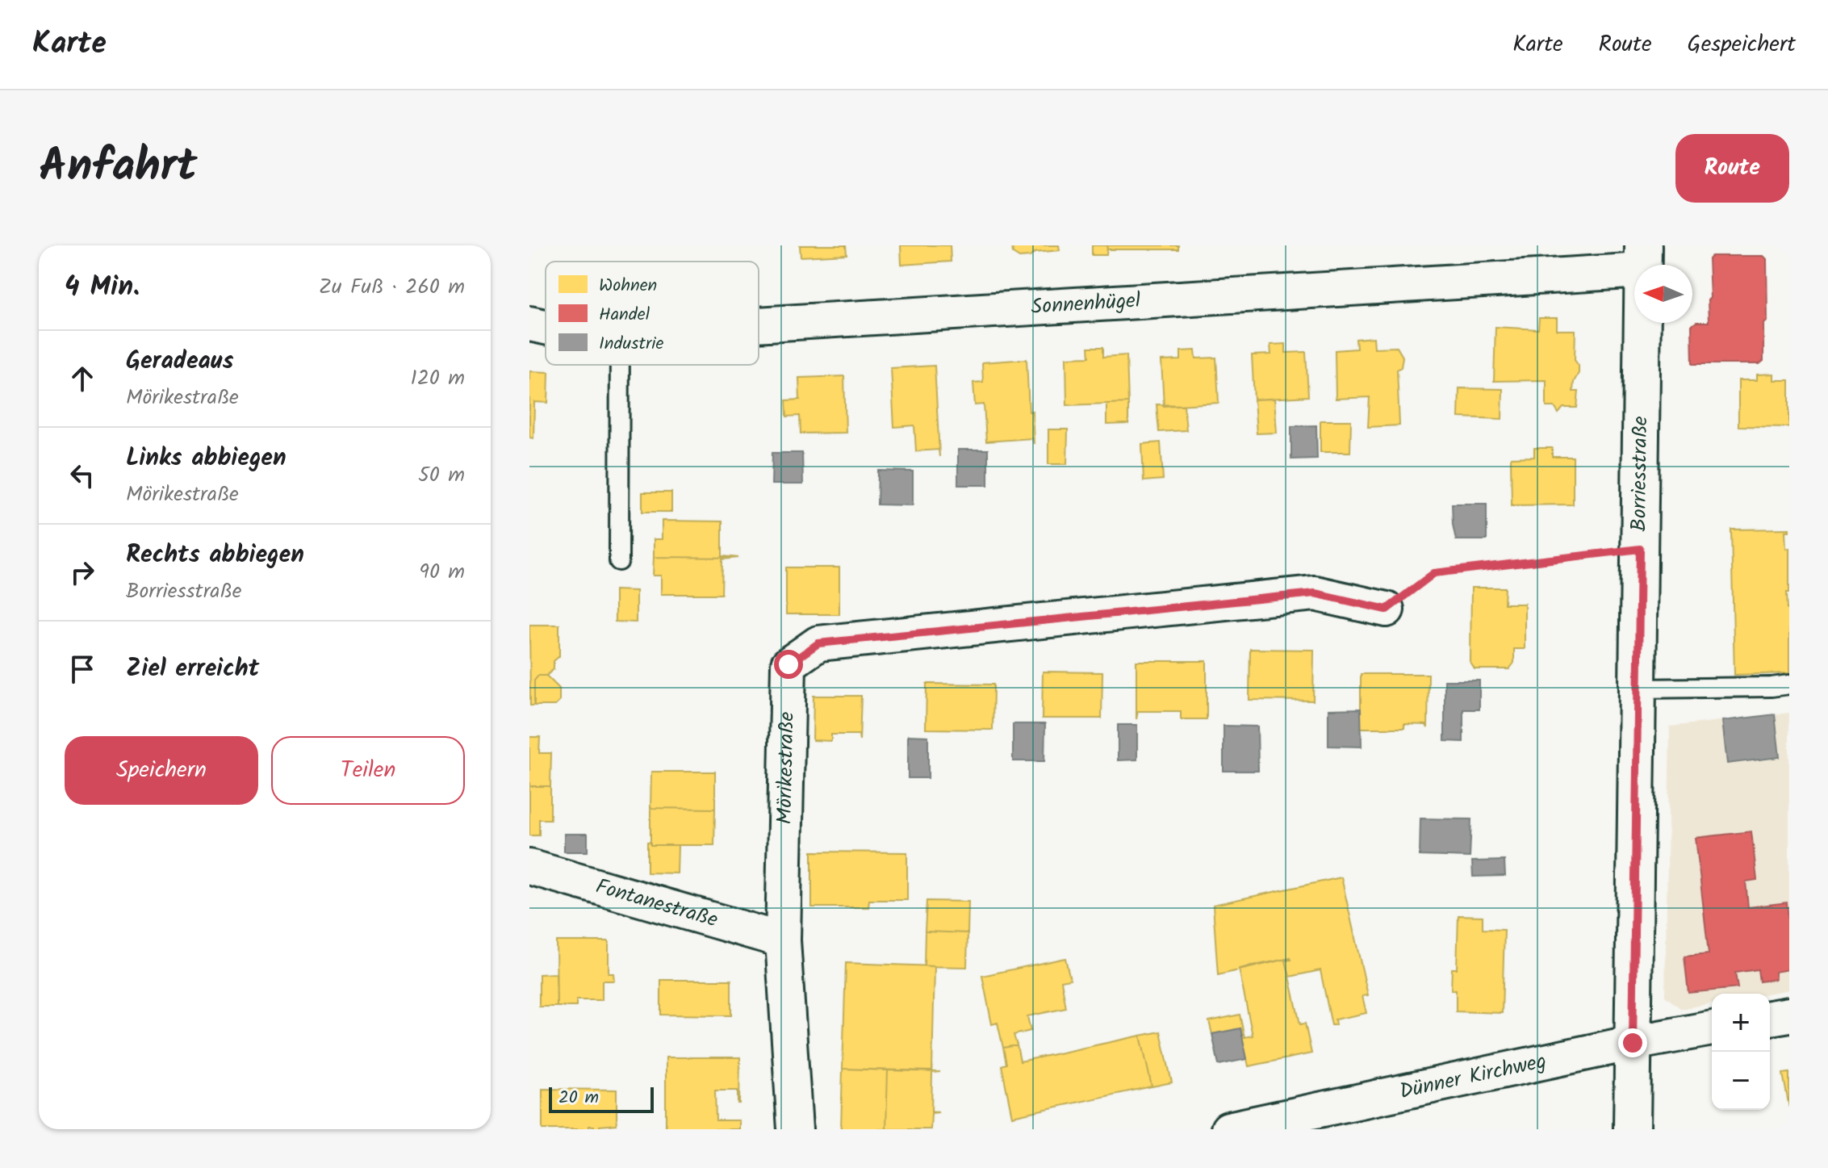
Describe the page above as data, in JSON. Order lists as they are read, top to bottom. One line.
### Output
{"streets":{"main road":["Borriesstraße"],"street":["Sonnenhügel","Mörikestraße","Fontanestraße","Dünner Kirchweg"]},"crossings":[["Sonnenhügel","Borriesstraße"],["Borriesstraße","Dünner Kirchweg"],["Mörikestraße","Fontanestraße"]],"legend":["Wohnen","Handel","Industrie"],"scale_bar":"20 m","north":"left","page":{"header":"Karte","nav":["Karte","Route","Gespeichert"],"title":"Anfahrt","buttons":["Route",["Speichern","Teilen"]],"heading":["4 Min.","Zu Fuß · 260 m"],"list":[["Geradeaus","Mörikestraße","120 m"],["Links abbiegen","Mörikestraße","50 m"],["Rechts abbiegen","Borriesstraße","90 m"],"Ziel erreicht"],"map_buttons":["+","−"],"scale":"20 m"}}
